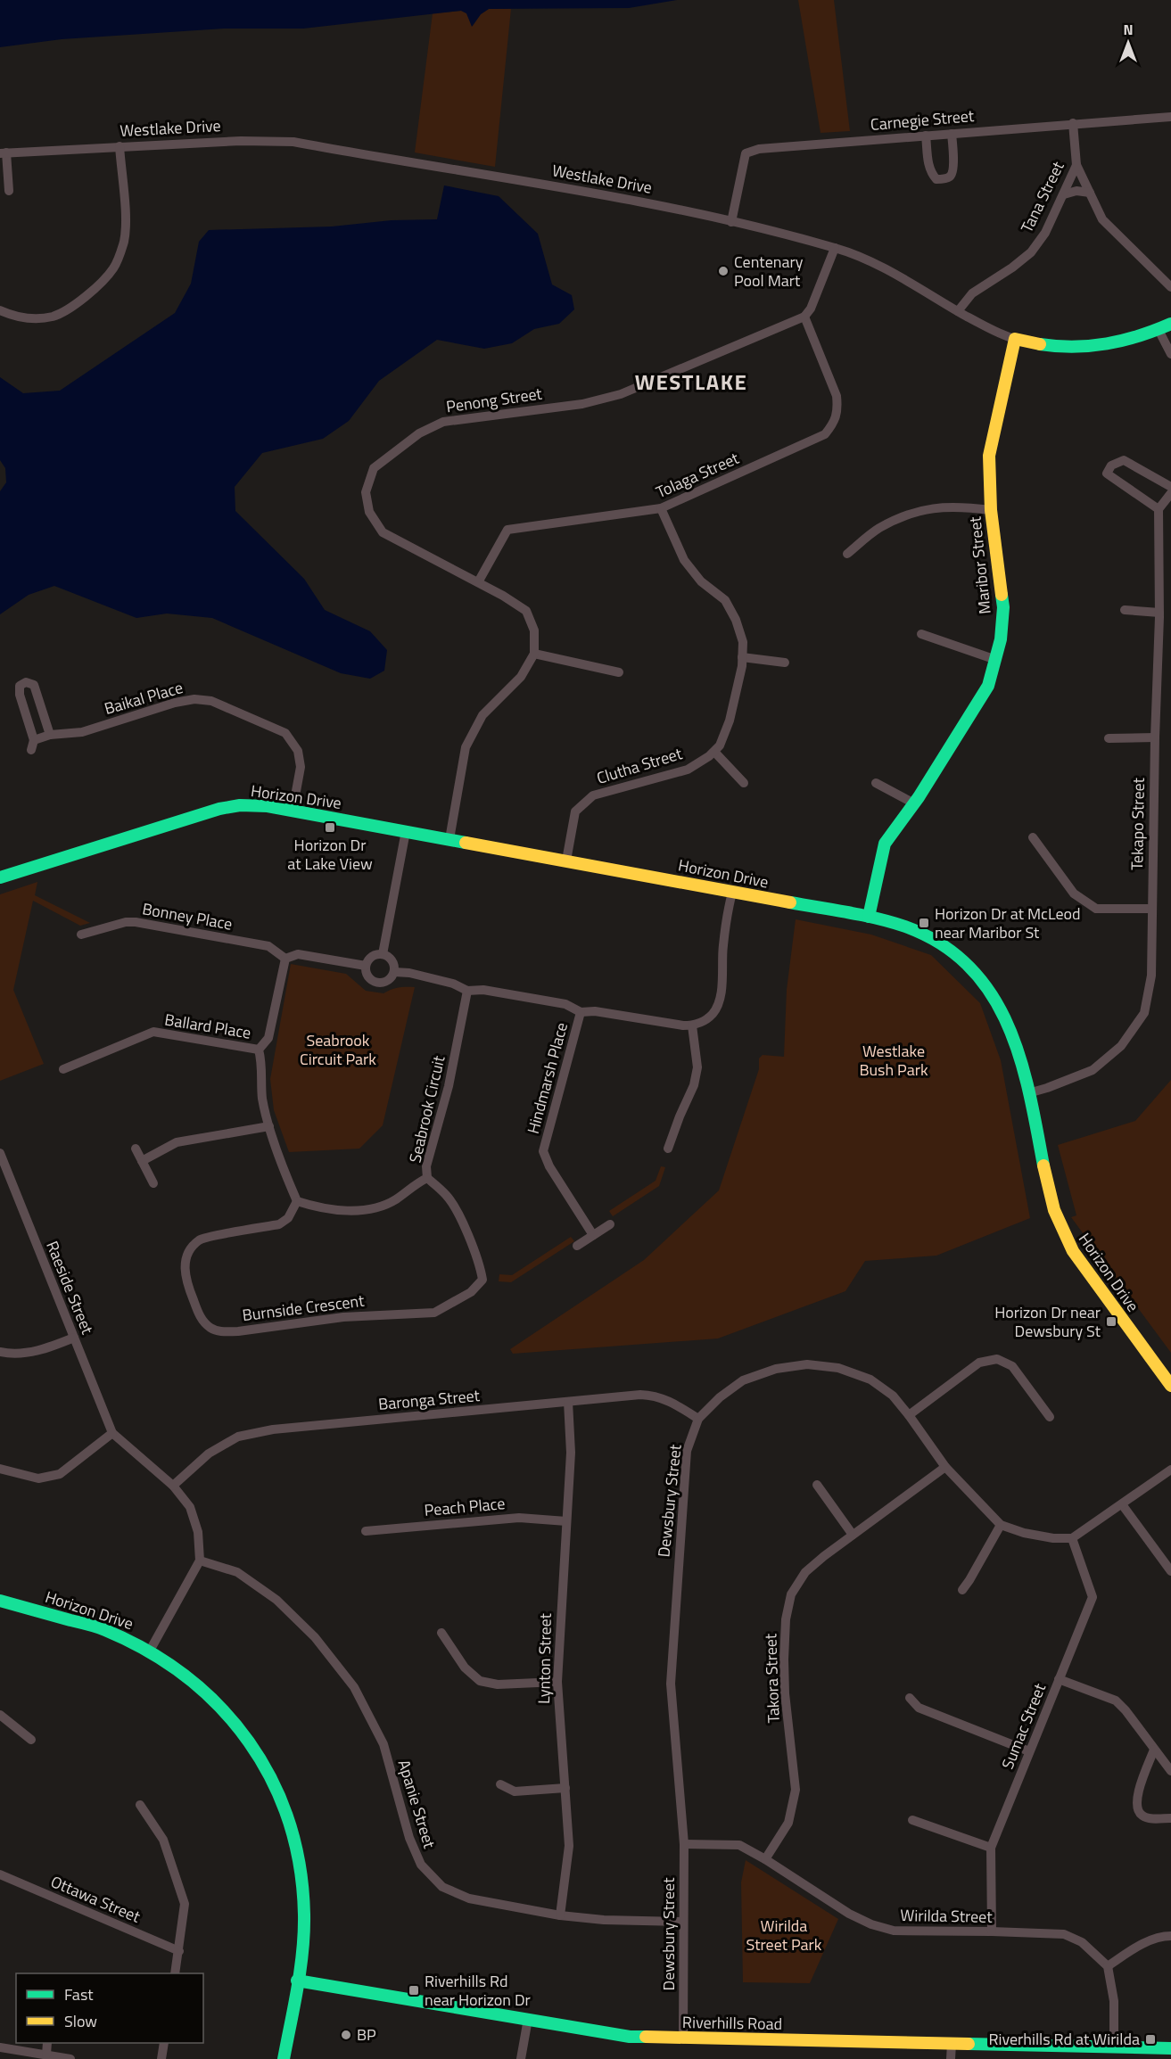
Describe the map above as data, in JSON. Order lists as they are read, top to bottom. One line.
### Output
{"streets":{"street":["Carnegie Street","Westlake Drive","Tana Street","Penong Street","Tolaga Street","Maribor Street","Baikal Place","Clutha Street","Horizon Drive","Tekapo Street","Bonney Place","Ballard Place","Hindmarsh Place","Seabrook Circuit","Raeside Street","Burnside Crescent","Baronga Street","Dewsbury Street","Peach Place","Lynton Street","Takora Street","Sumac Street","Apanie Street","Ottawa Street","Wirilda Street","Riverhills Road"]},"crossings":[["Carnegie Street","Westlake Drive"],["Carnegie Street","Tana Street"],["Westlake Drive","Tana Street"],["Westlake Drive","Maribor Street"],["Penong Street","Tolaga Street"],["Tolaga Street","Clutha Street"],["Maribor Street","Horizon Drive"],["Baikal Place","Horizon Drive"],["Clutha Street","Horizon Drive"],["Horizon Drive","Tekapo Street"],["Horizon Drive","Riverhills Road"],["Seabrook Circuit","Burnside Crescent"],["Raeside Street","Baronga Street"],["Raeside Street","Apanie Street"],["Baronga Street","Dewsbury Street"],["Baronga Street","Lynton Street"],["Dewsbury Street","Takora Street"],["Dewsbury Street","Sumac Street"],["Dewsbury Street","Apanie Street"],["Dewsbury Street","Wirilda Street"],["Dewsbury Street","Riverhills Road"],["Peach Place","Lynton Street"],["Lynton Street","Apanie Street"],["Takora Street","Wirilda Street"],["Sumac Street","Wirilda Street"]],"districts":["WESTLAKE"],"parks":["Seabrook Circuit Park","Westlake Bush Park","Wirilda Street Park"],"places":{"other":["Centenary Pool Mart","BP"],"transit":["Horizon Dr at Lake View","Horizon Dr at McLeod near Maribor St","Horizon Dr near Dewsbury St","Riverhills Rd near Horizon Dr","Riverhills Rd at Wirilda"]},"legend":["Fast","Slow"],"north":"top"}
